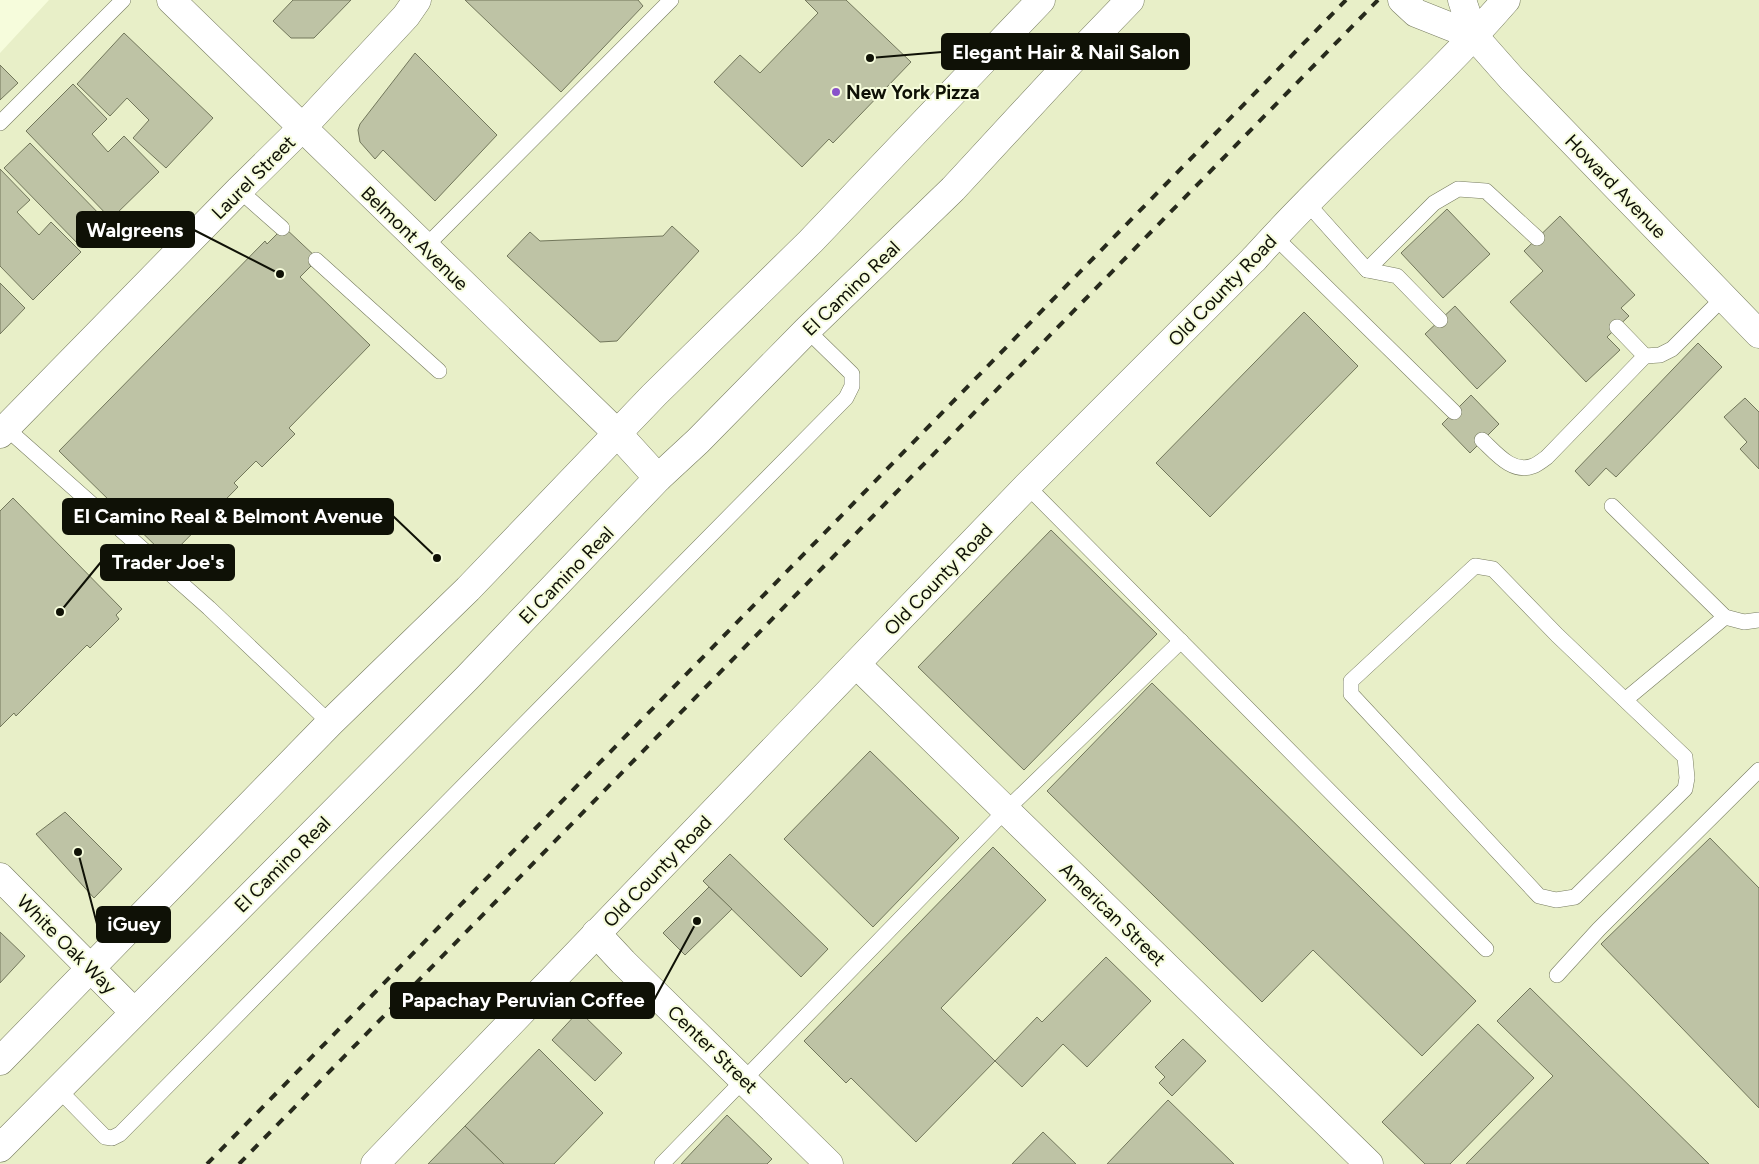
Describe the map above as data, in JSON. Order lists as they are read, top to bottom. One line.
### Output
{"streets":{"street":["Laurel Street","Howard Avenue","Belmont Avenue","El Camino Real","Old County Road","American Street","White Oak Way","Center Street"]},"crossings":[["Laurel Street","Belmont Avenue"],["Howard Avenue","Old County Road"],["Belmont Avenue","El Camino Real"],["El Camino Real","White Oak Way"],["Old County Road","American Street"],["Old County Road","Center Street"]],"places":["Elegant Hair & Nail Salon","New York Pizza","Walgreens","El Camino Real & Belmont Avenue","Trader Joe's","iGuey","Papachay Peruvian Coffee"]}
